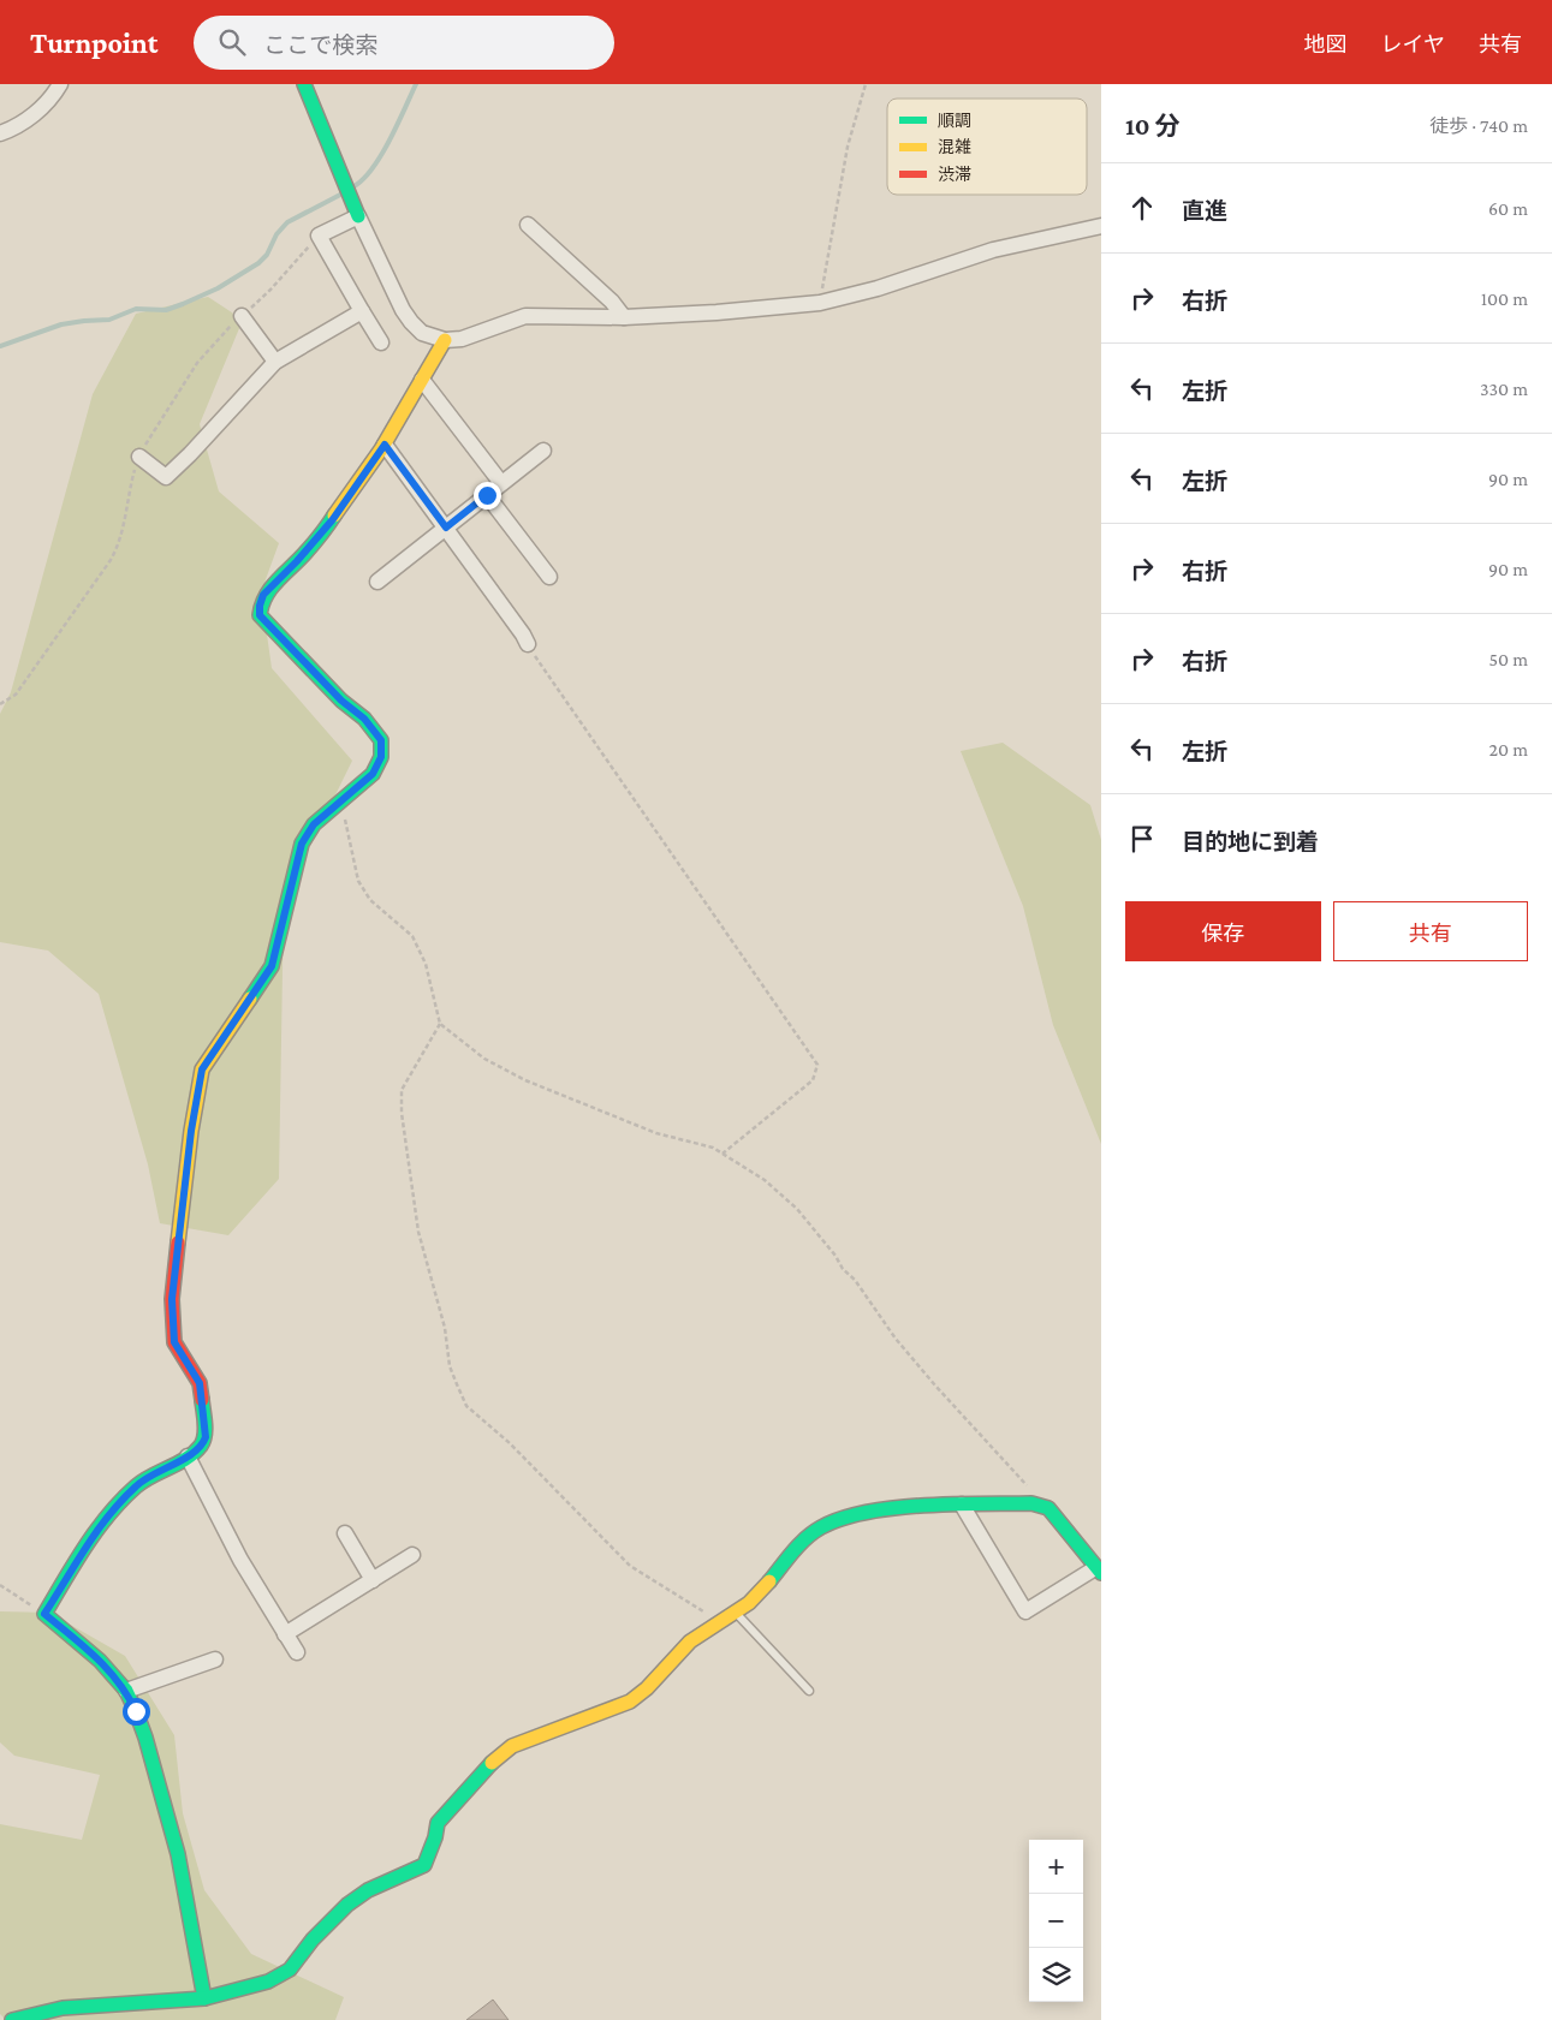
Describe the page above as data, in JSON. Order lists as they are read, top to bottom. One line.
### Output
{"legend":["順調","混雑","渋滞"],"page":{"header":"Turnpoint","search":"ここで検索","nav":["地図","レイヤ","共有"],"heading":["10 分","徒歩 · 740 m"],"list":[["直進","60 m"],["右折","100 m"],["左折","330 m"],["左折","90 m"],["右折","90 m"],["右折","50 m"],["左折","20 m"],"目的地に到着"],"buttons":["保存","共有"],"map_buttons":["+","−"]}}
